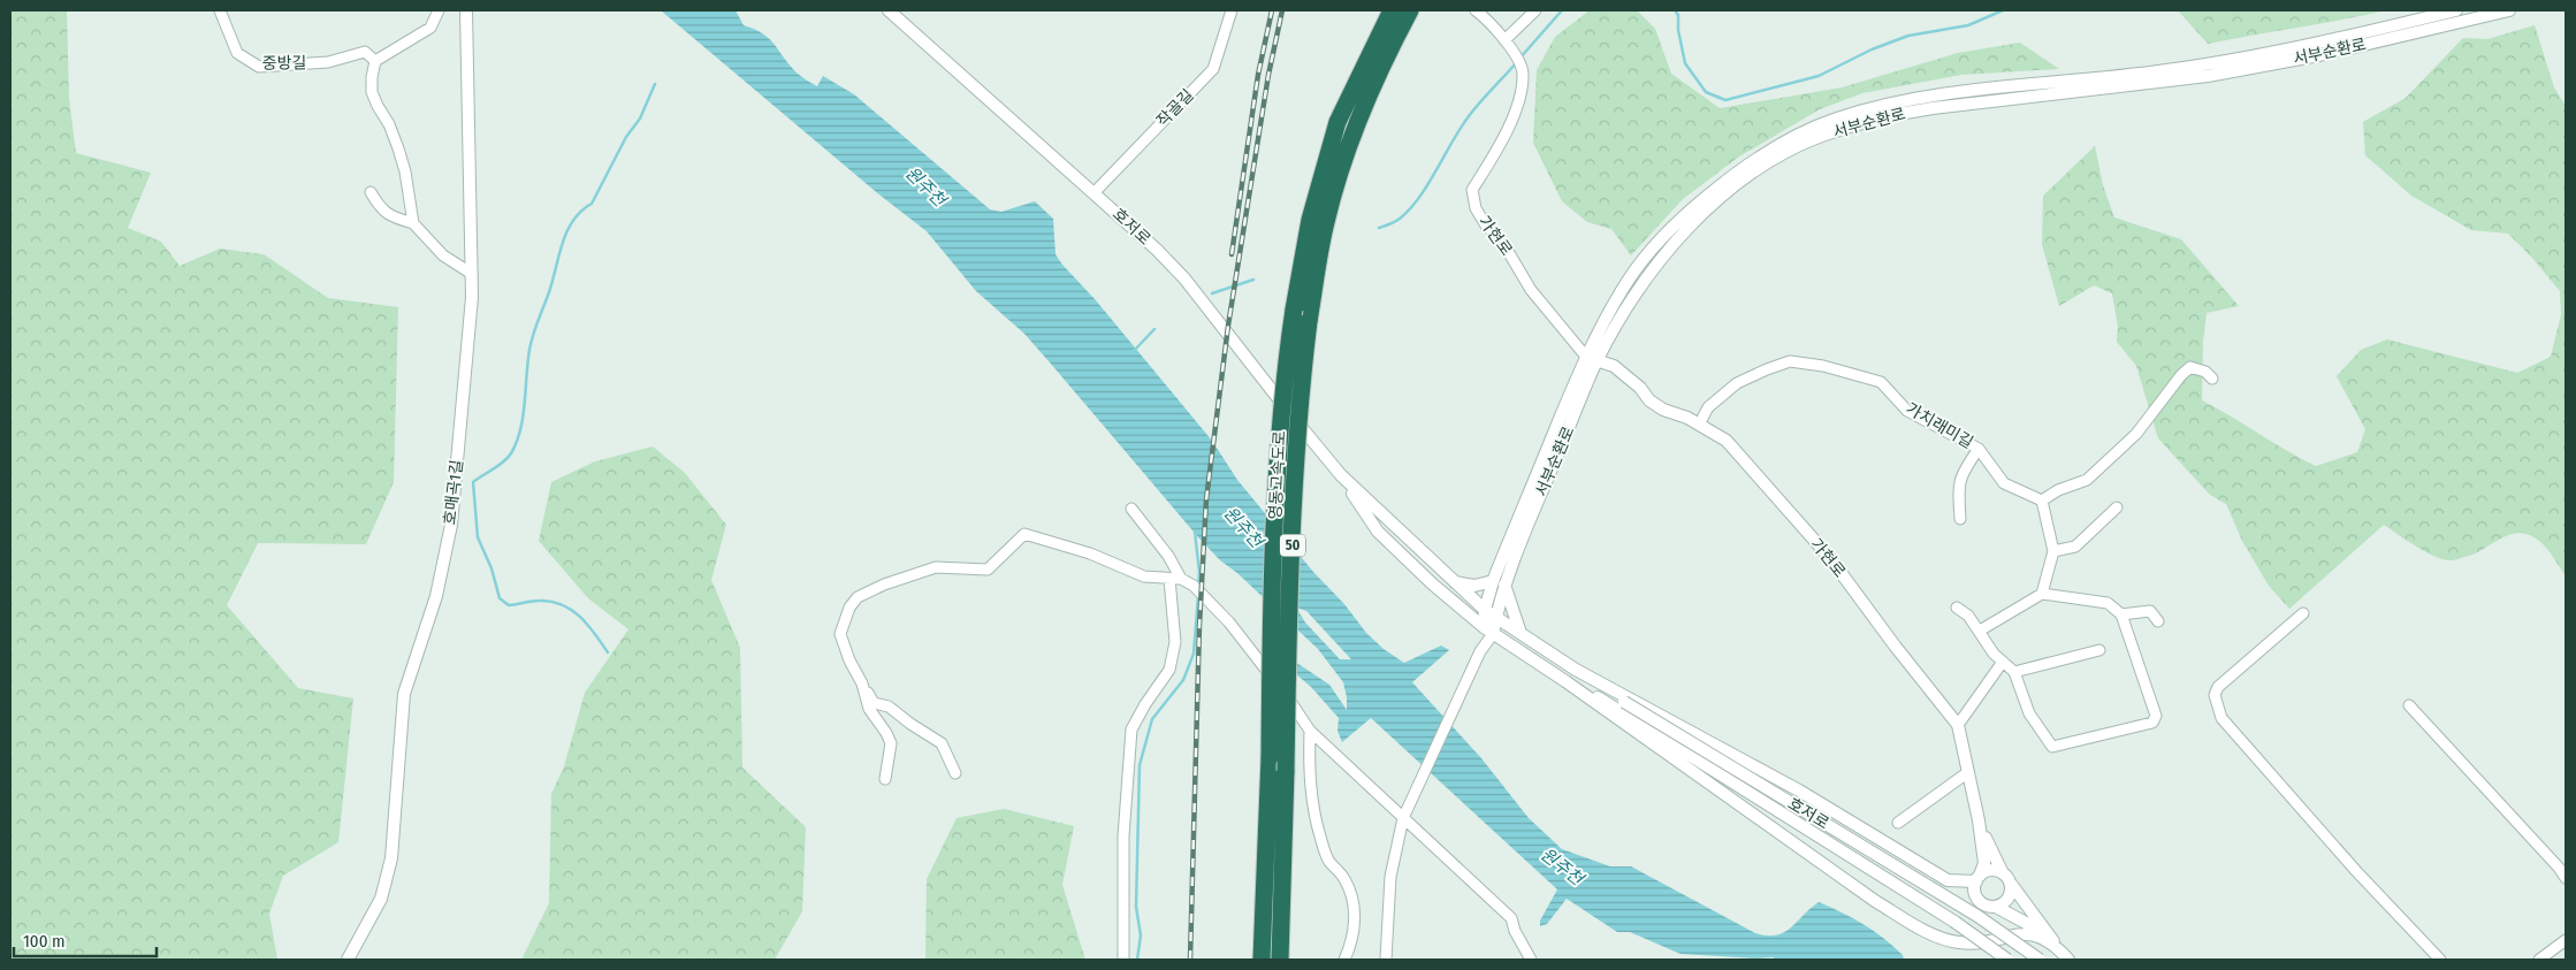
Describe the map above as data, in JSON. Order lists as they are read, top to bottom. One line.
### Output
{"streets":{"highway":["영동고속도로","50"],"street":["서부순환로","중방길","작골길","호저로","가현로","가치래미길","호매곡1길"]},"crossings":[["서부순환로","호저로"],["서부순환로","가현로"],["작골길","호저로"],["가현로","가치래미길"]],"water":["원주천"],"scale_bar":"100 m"}
